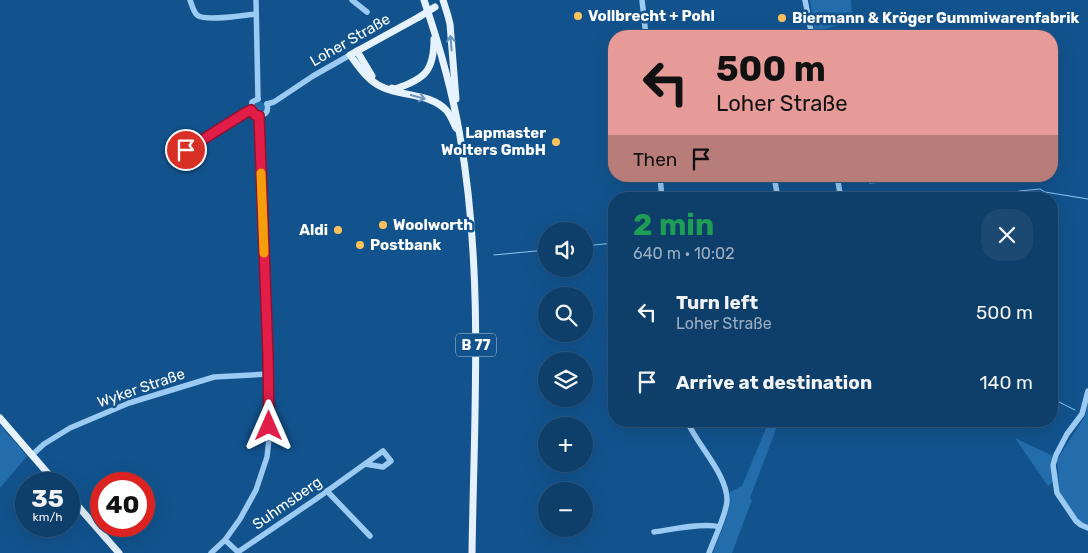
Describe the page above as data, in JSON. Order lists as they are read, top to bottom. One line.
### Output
{"streets":{"main road":["Loher Straße","B 77"],"street":["Wyker Straße","Suhmsberg"]},"places":["Vollbrecht + Pohl","Biermann & Kröger Gummiwarenfabrik","Lapmaster Wolters GmbH","Woolworth","Aldi","Postbank"],"page":{"turn":["500 m","Loher Straße"],"then":"Then","heading":["2 min","640 m · 10:02"],"map_buttons":["+","−"],"list":[{"name":"Turn left","note":"Loher Straße","value":"500 m"},{"name":"Arrive at destination","value":"140 m"}],"speed":"35 km/h","limit":"40"}}
